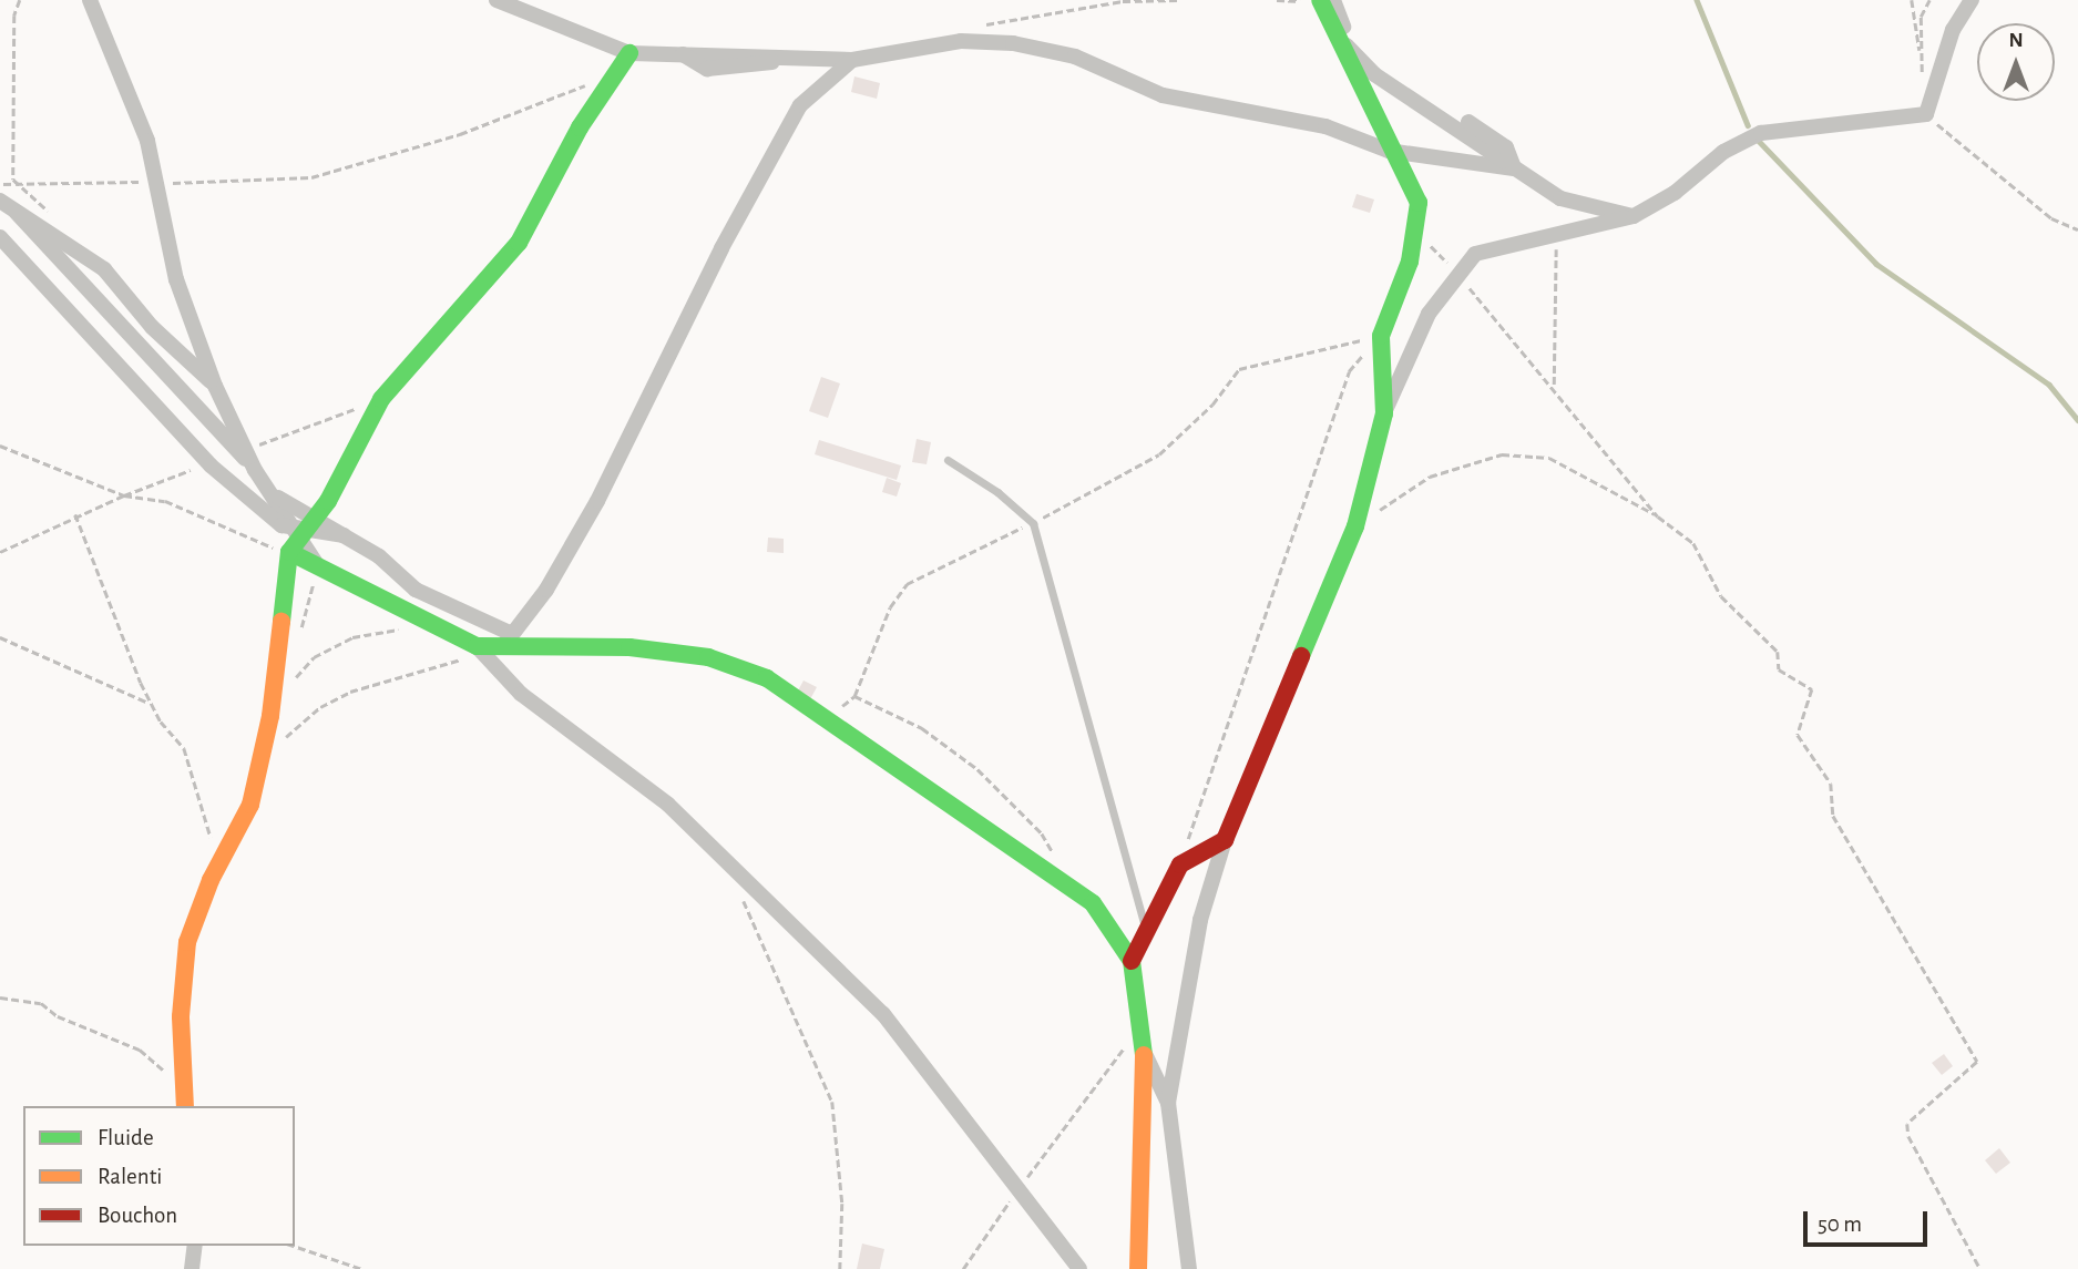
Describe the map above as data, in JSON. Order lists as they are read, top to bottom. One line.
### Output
{"legend":["Fluide","Ralenti","Bouchon"],"scale_bar":"50 m","north":"top"}
